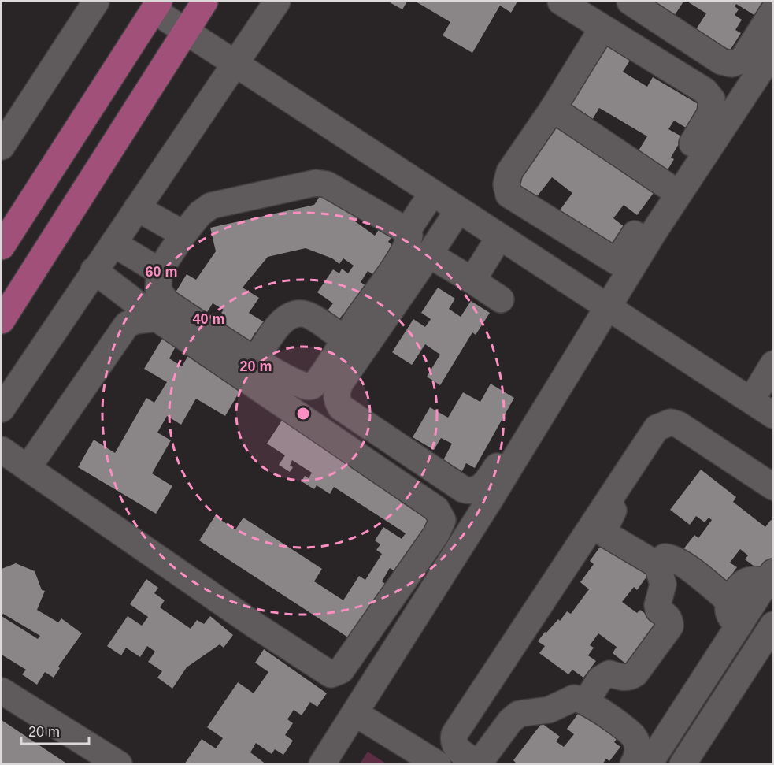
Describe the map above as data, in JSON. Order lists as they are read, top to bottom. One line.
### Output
{"scale_bar":"20 m","rings":["60 m","40 m","20 m"]}
